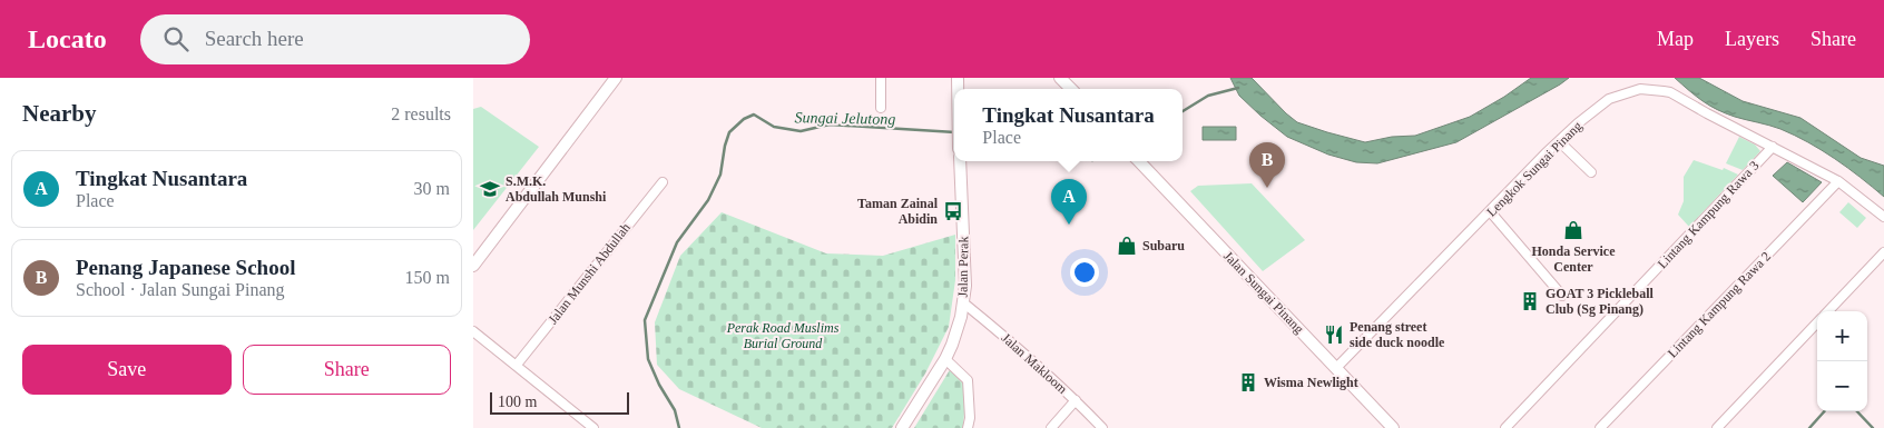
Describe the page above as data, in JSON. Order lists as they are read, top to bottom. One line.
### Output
{"streets":{"main road":["Jalan Perak","Jalan Sungai Pinang"],"street":["Lengkok Sungai Pinang","Lintang Kampung Rawa 3","Jalan Munshi Abdullah","Lintang Kampung Rawa 2","Jalan Makloom"]},"crossings":[["Lengkok Sungai Pinang","Lintang Kampung Rawa 3"],["Lengkok Sungai Pinang","Jalan Sungai Pinang"],["Lengkok Sungai Pinang","Lintang Kampung Rawa 2"],["Jalan Perak","Jalan Makloom"]],"water":["Sungai Jelutong"],"parks":["Perak Road Muslims Burial Ground"],"places":{"school or university":["S.M.K. Abdullah Munshi"],"bus stop":["Taman Zainal Abidin"],"shop":["Honda Service Center","Subaru"],"building":["GOAT 3 Pickleball Club (Sg Pinang)","Wisma Newlight"],"restaurant":["Penang street side duck noodle"]},"scale_bar":"100 m","page":{"header":"Locato","search":"Search here","nav":["Map","Layers","Share"],"heading":["Nearby","2 results"],"popup":["Tingkat Nusantara","Place"],"pins":["B","A"],"list":[{"mark":"A","name":"Tingkat Nusantara","note":"Place","value":"30 m"},{"mark":"B","name":"Penang Japanese School","note":"School · Jalan Sungai Pinang","value":"150 m"}],"map_buttons":["+","−"],"buttons":["Save","Share"],"scale":"100 m"}}
